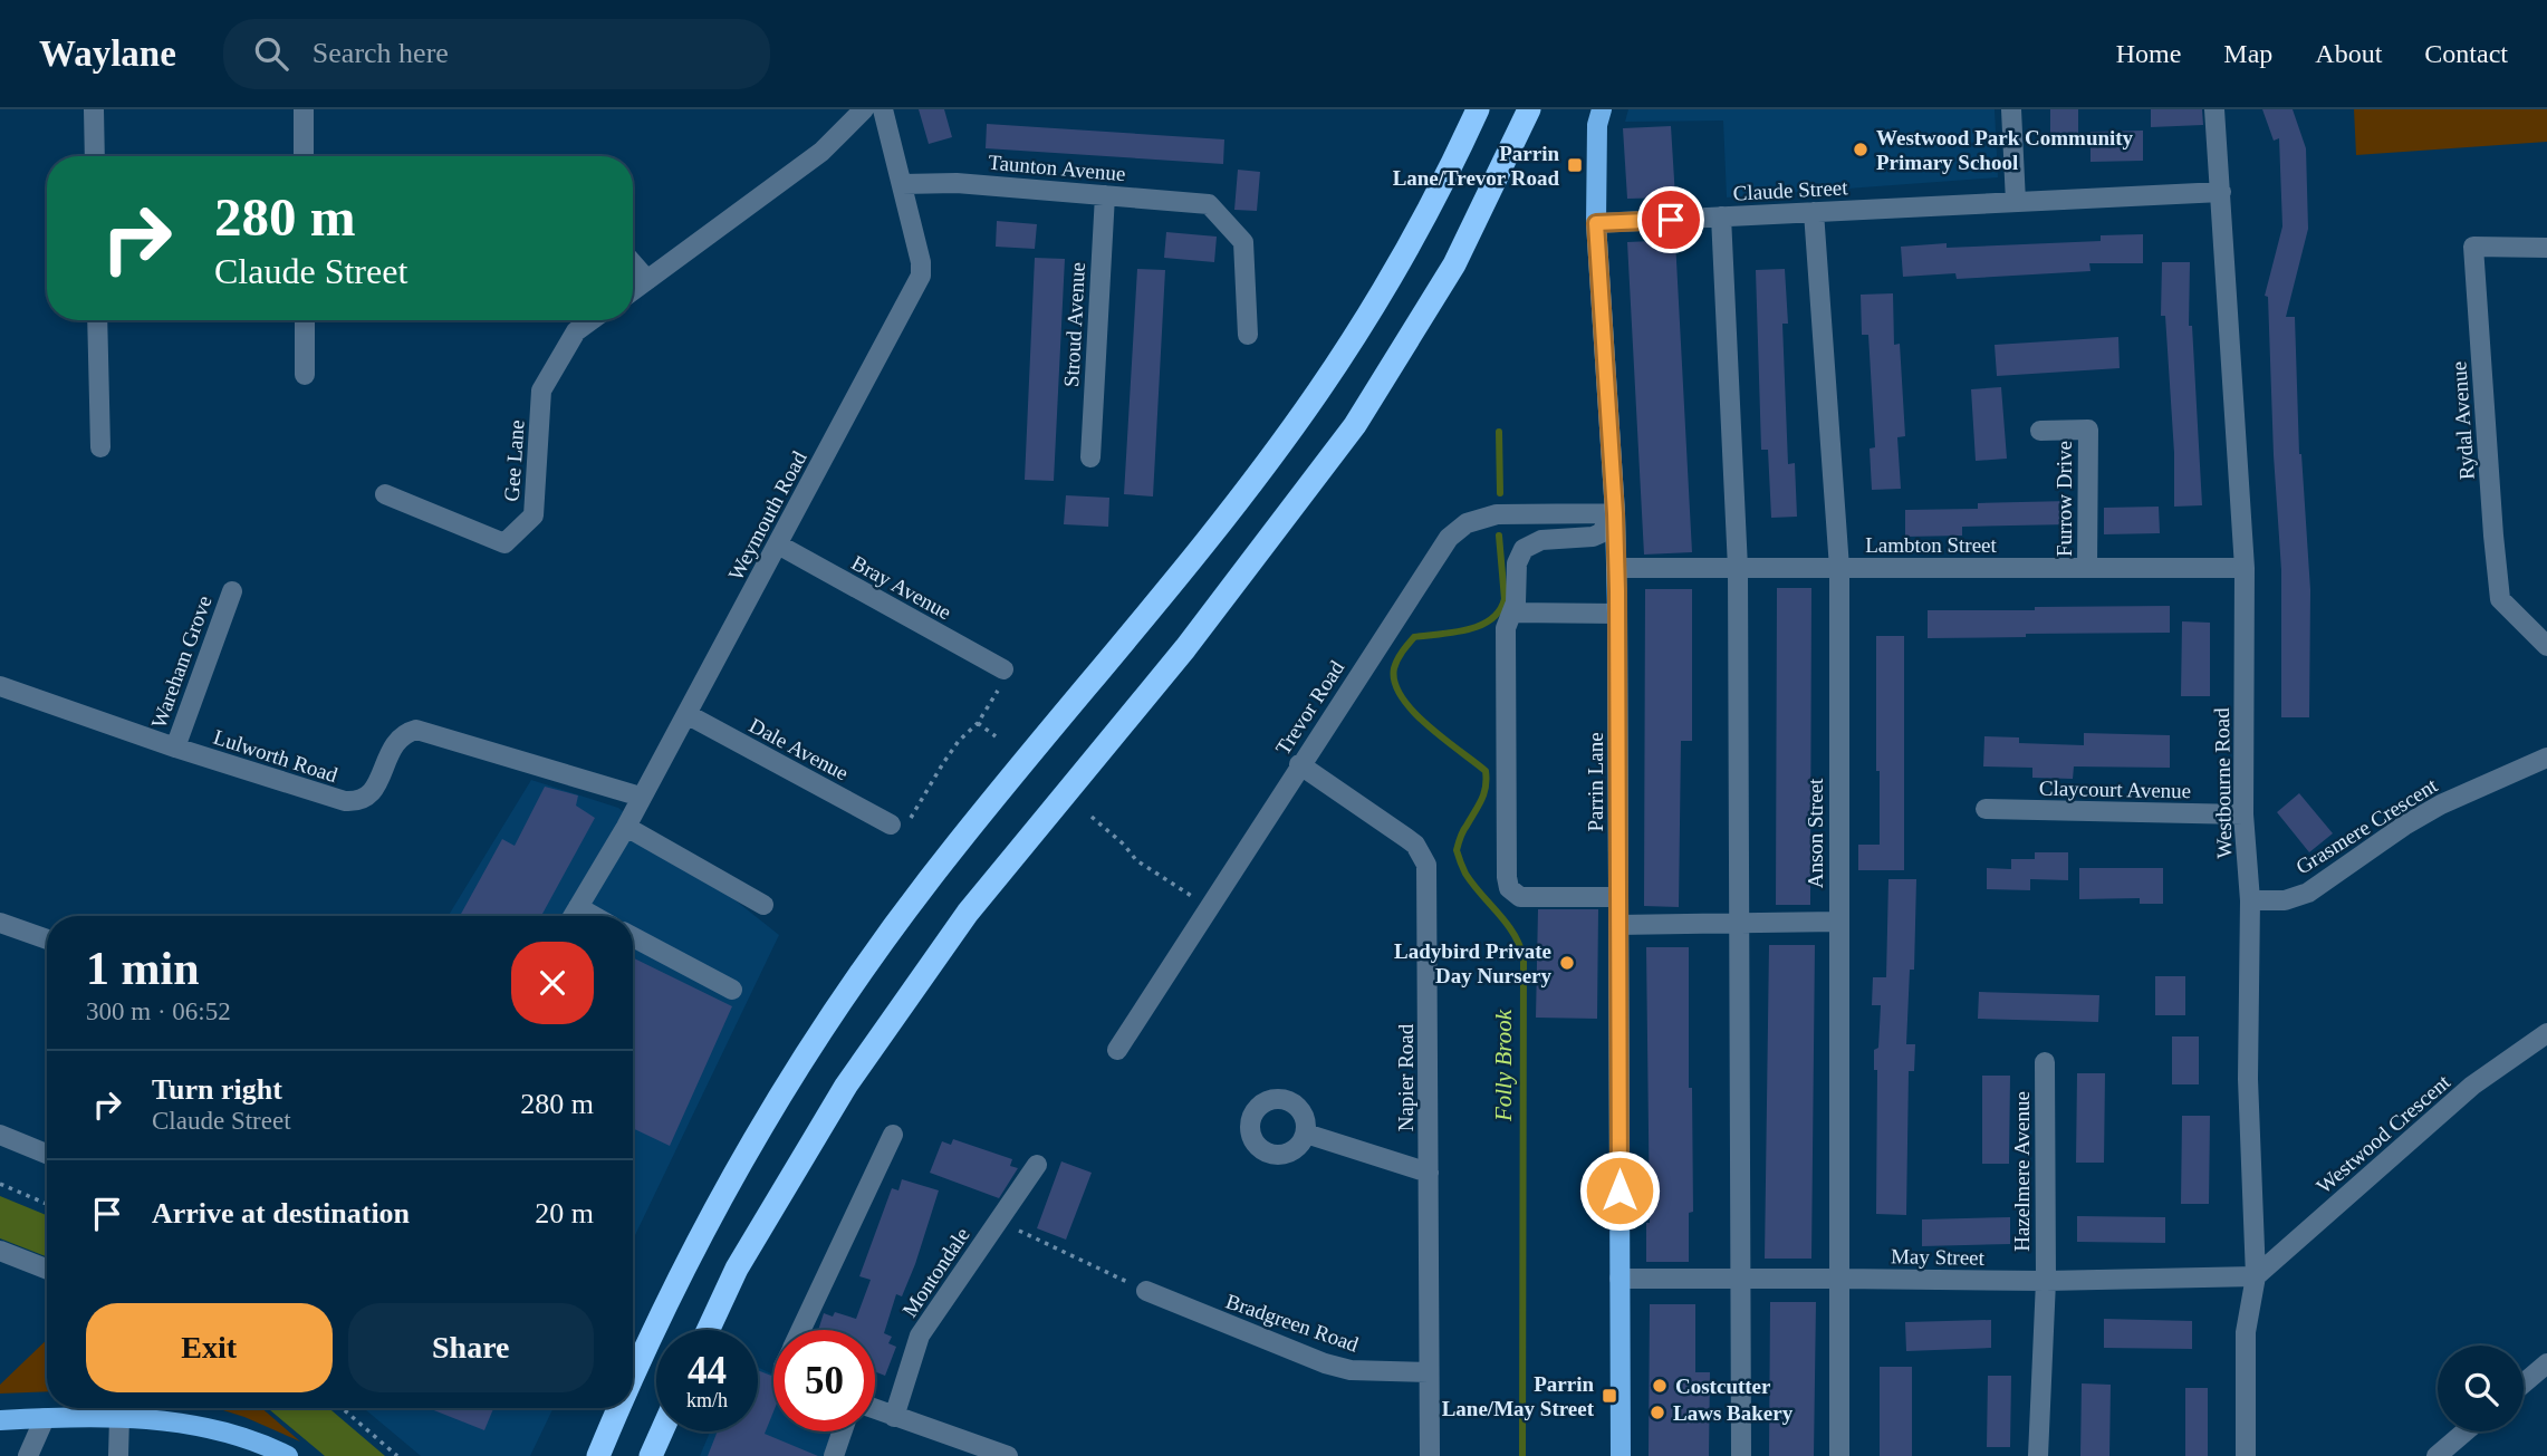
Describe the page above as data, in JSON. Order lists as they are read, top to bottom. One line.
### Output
{"streets":{"main road":["Parrin Lane"],"street":["Taunton Avenue","Claude Street","Stroud Avenue","Rydal Avenue","Gee Lane","Furrow Drive","Weymouth Road","Lambton Street","Bray Avenue","Wareham Grove","Trevor Road","Dale Avenue","Lulworth Road","Westbourne Road","Claycourt Avenue","Grasmere Crescent","Anson Street","Napier Road","Westwood Crescent","Hazelmere Avenue","May Street","Montondale","Bradgreen Road"]},"crossings":[["Taunton Avenue","Stroud Avenue"],["Taunton Avenue","Weymouth Road"],["Claude Street","Parrin Lane"],["Claude Street","Westbourne Road"],["Claude Street","Anson Street"],["Furrow Drive","Lambton Street"],["Weymouth Road","Bray Avenue"],["Weymouth Road","Dale Avenue"],["Weymouth Road","Lulworth Road"],["Lambton Street","Parrin Lane"],["Lambton Street","Westbourne Road"],["Lambton Street","Anson Street"],["Wareham Grove","Lulworth Road"],["Trevor Road","Parrin Lane"],["Trevor Road","Napier Road"],["Parrin Lane","May Street"],["Westbourne Road","Claycourt Avenue"],["Westbourne Road","Grasmere Crescent"],["Westbourne Road","Westwood Crescent"],["Westbourne Road","May Street"],["Anson Street","May Street"],["Napier Road","Bradgreen Road"],["Westwood Crescent","May Street"],["Hazelmere Avenue","May Street"]],"water":["Folly Brook"],"places":{"other":["Westwood Park Community Primary School","Ladybird Private Day Nursery","Costcutter","Laws Bakery"],"transit":["Parrin Lane/Trevor Road","Parrin Lane/May Street"]},"page":{"header":"Waylane","search":"Search here","nav":["Home","Map","About","Contact"],"turn":["280 m","Claude Street"],"heading":["1 min","300 m · 06:52"],"list":[{"name":"Turn right","note":"Claude Street","value":"280 m"},{"name":"Arrive at destination","value":"20 m"}],"buttons":["Exit","Share"],"speed":"44 km/h","limit":"50"}}
